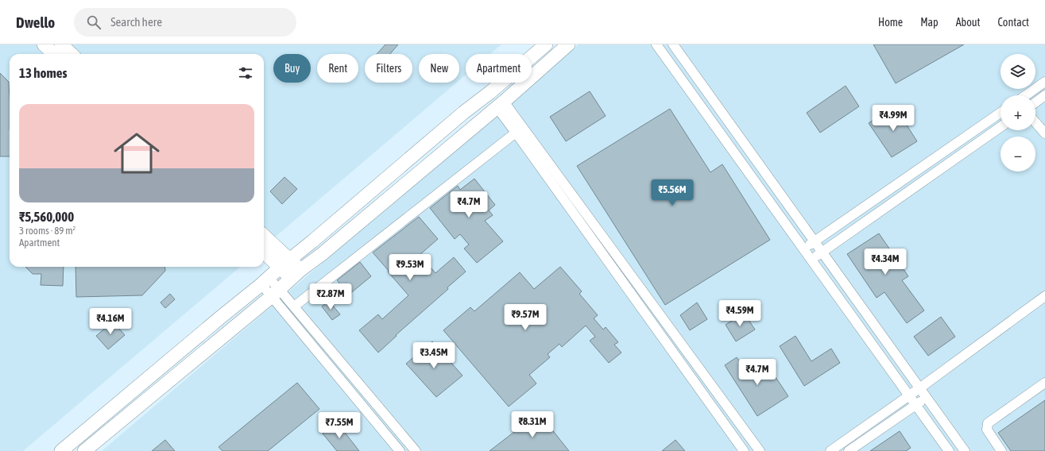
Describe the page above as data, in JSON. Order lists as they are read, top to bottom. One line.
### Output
{"page":{"header":"Dwello","search":"Search here","nav":["Home","Map","About","Contact"],"map_buttons":["+","−"],"chip":["Buy","Rent","Filters","New","Apartment"],"heading":"13 homes","list":[{"name":"₹5,560,000","note":"3 rooms · 89 m² · Apartment"}],"price":["₹4.99M","₹5.56M","₹4.7M","₹4.34M","₹9.53M","₹2.87M","₹4.59M","₹9.57M","₹4.16M","₹3.45M","₹4.7M","₹8.31M","₹7.55M"]}}
